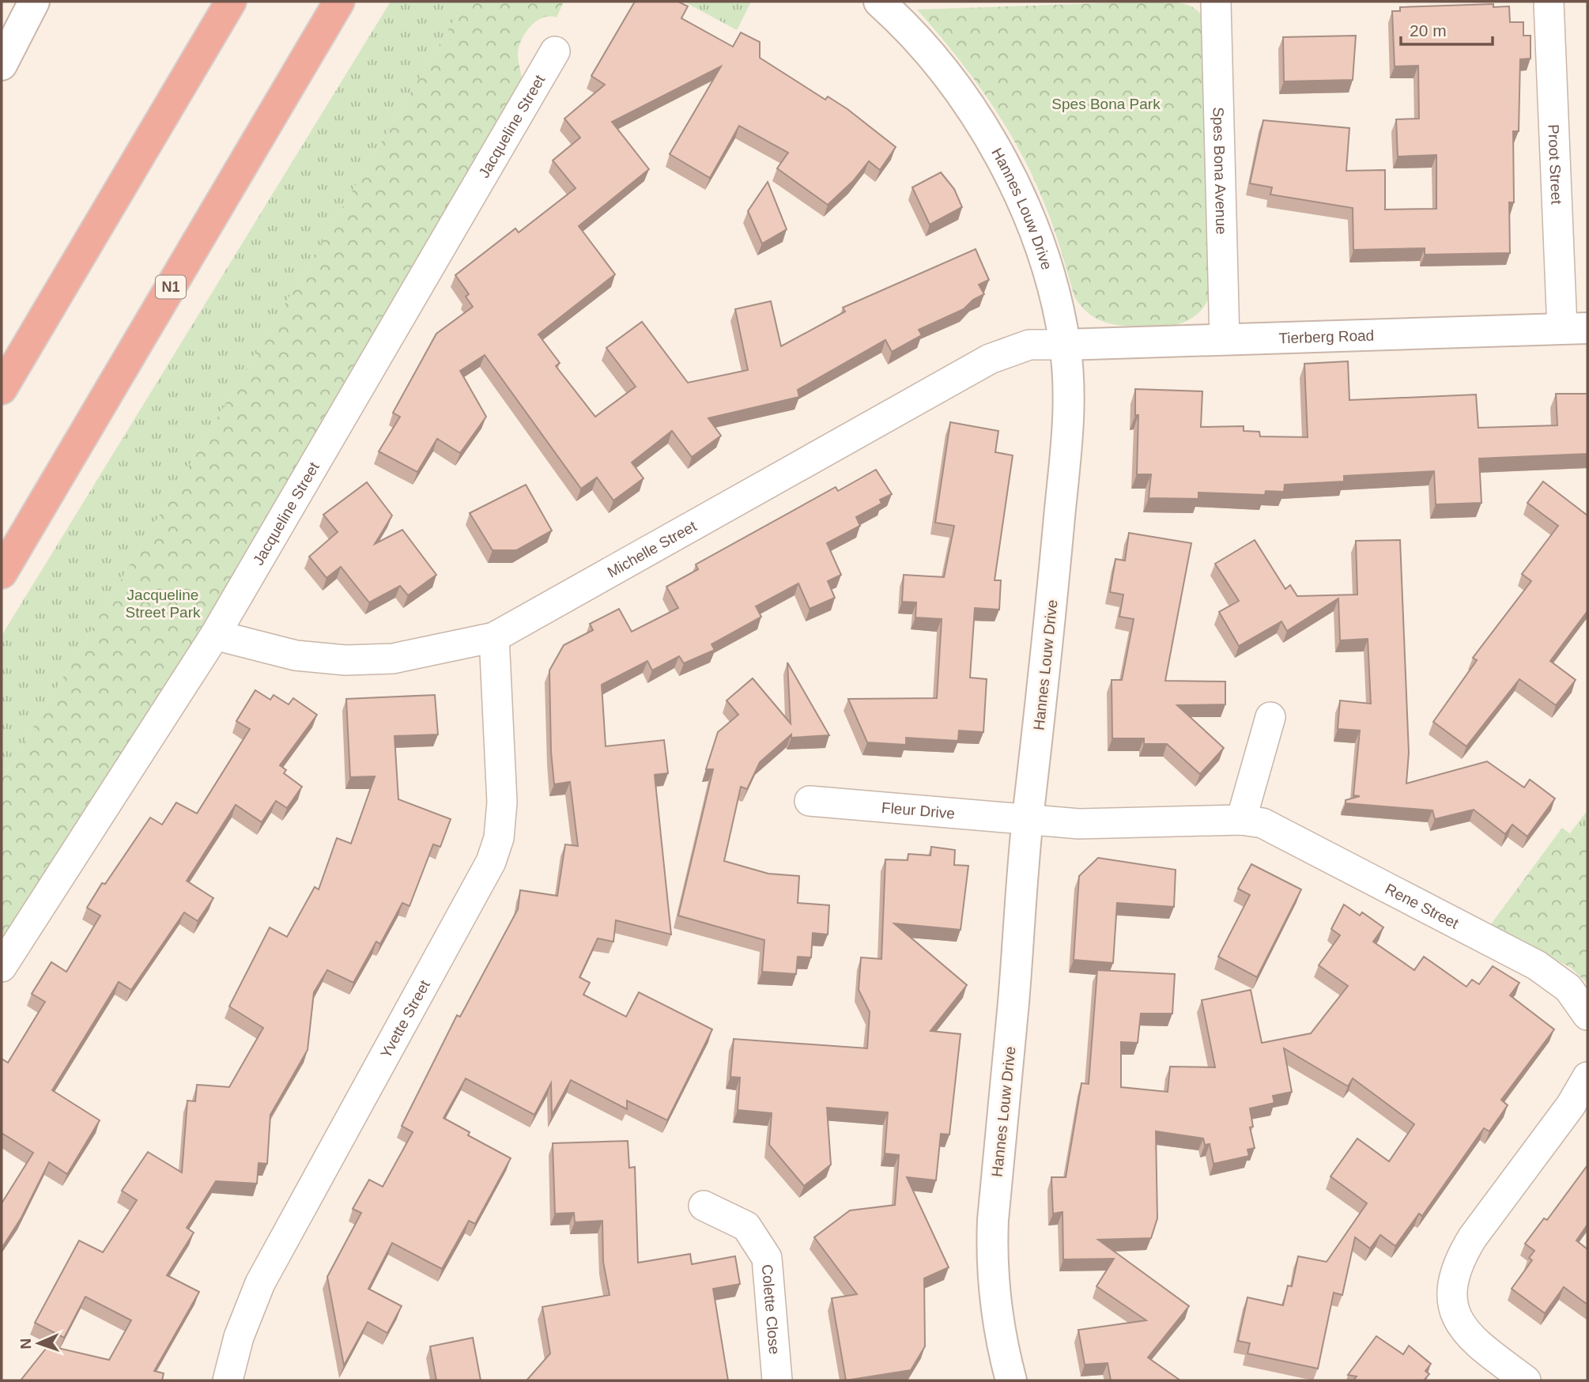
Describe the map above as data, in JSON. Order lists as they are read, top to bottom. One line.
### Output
{"streets":{"highway":["N1"],"street":["Jacqueline Street","Proot Street","Spes Bona Avenue","Hannes Louw Drive","Tierberg Road","Michelle Street","Fleur Drive","Rene Street","Yvette Street","Colette Close"]},"crossings":[["Jacqueline Street","Michelle Street"],["Proot Street","Tierberg Road"],["Spes Bona Avenue","Tierberg Road"],["Hannes Louw Drive","Tierberg Road"],["Hannes Louw Drive","Michelle Street"],["Hannes Louw Drive","Fleur Drive"],["Hannes Louw Drive","Rene Street"],["Tierberg Road","Michelle Street"],["Michelle Street","Yvette Street"],["Fleur Drive","Rene Street"]],"parks":["Spes Bona Park","Jacqueline Street Park"],"scale_bar":"20 m","north":"left"}
